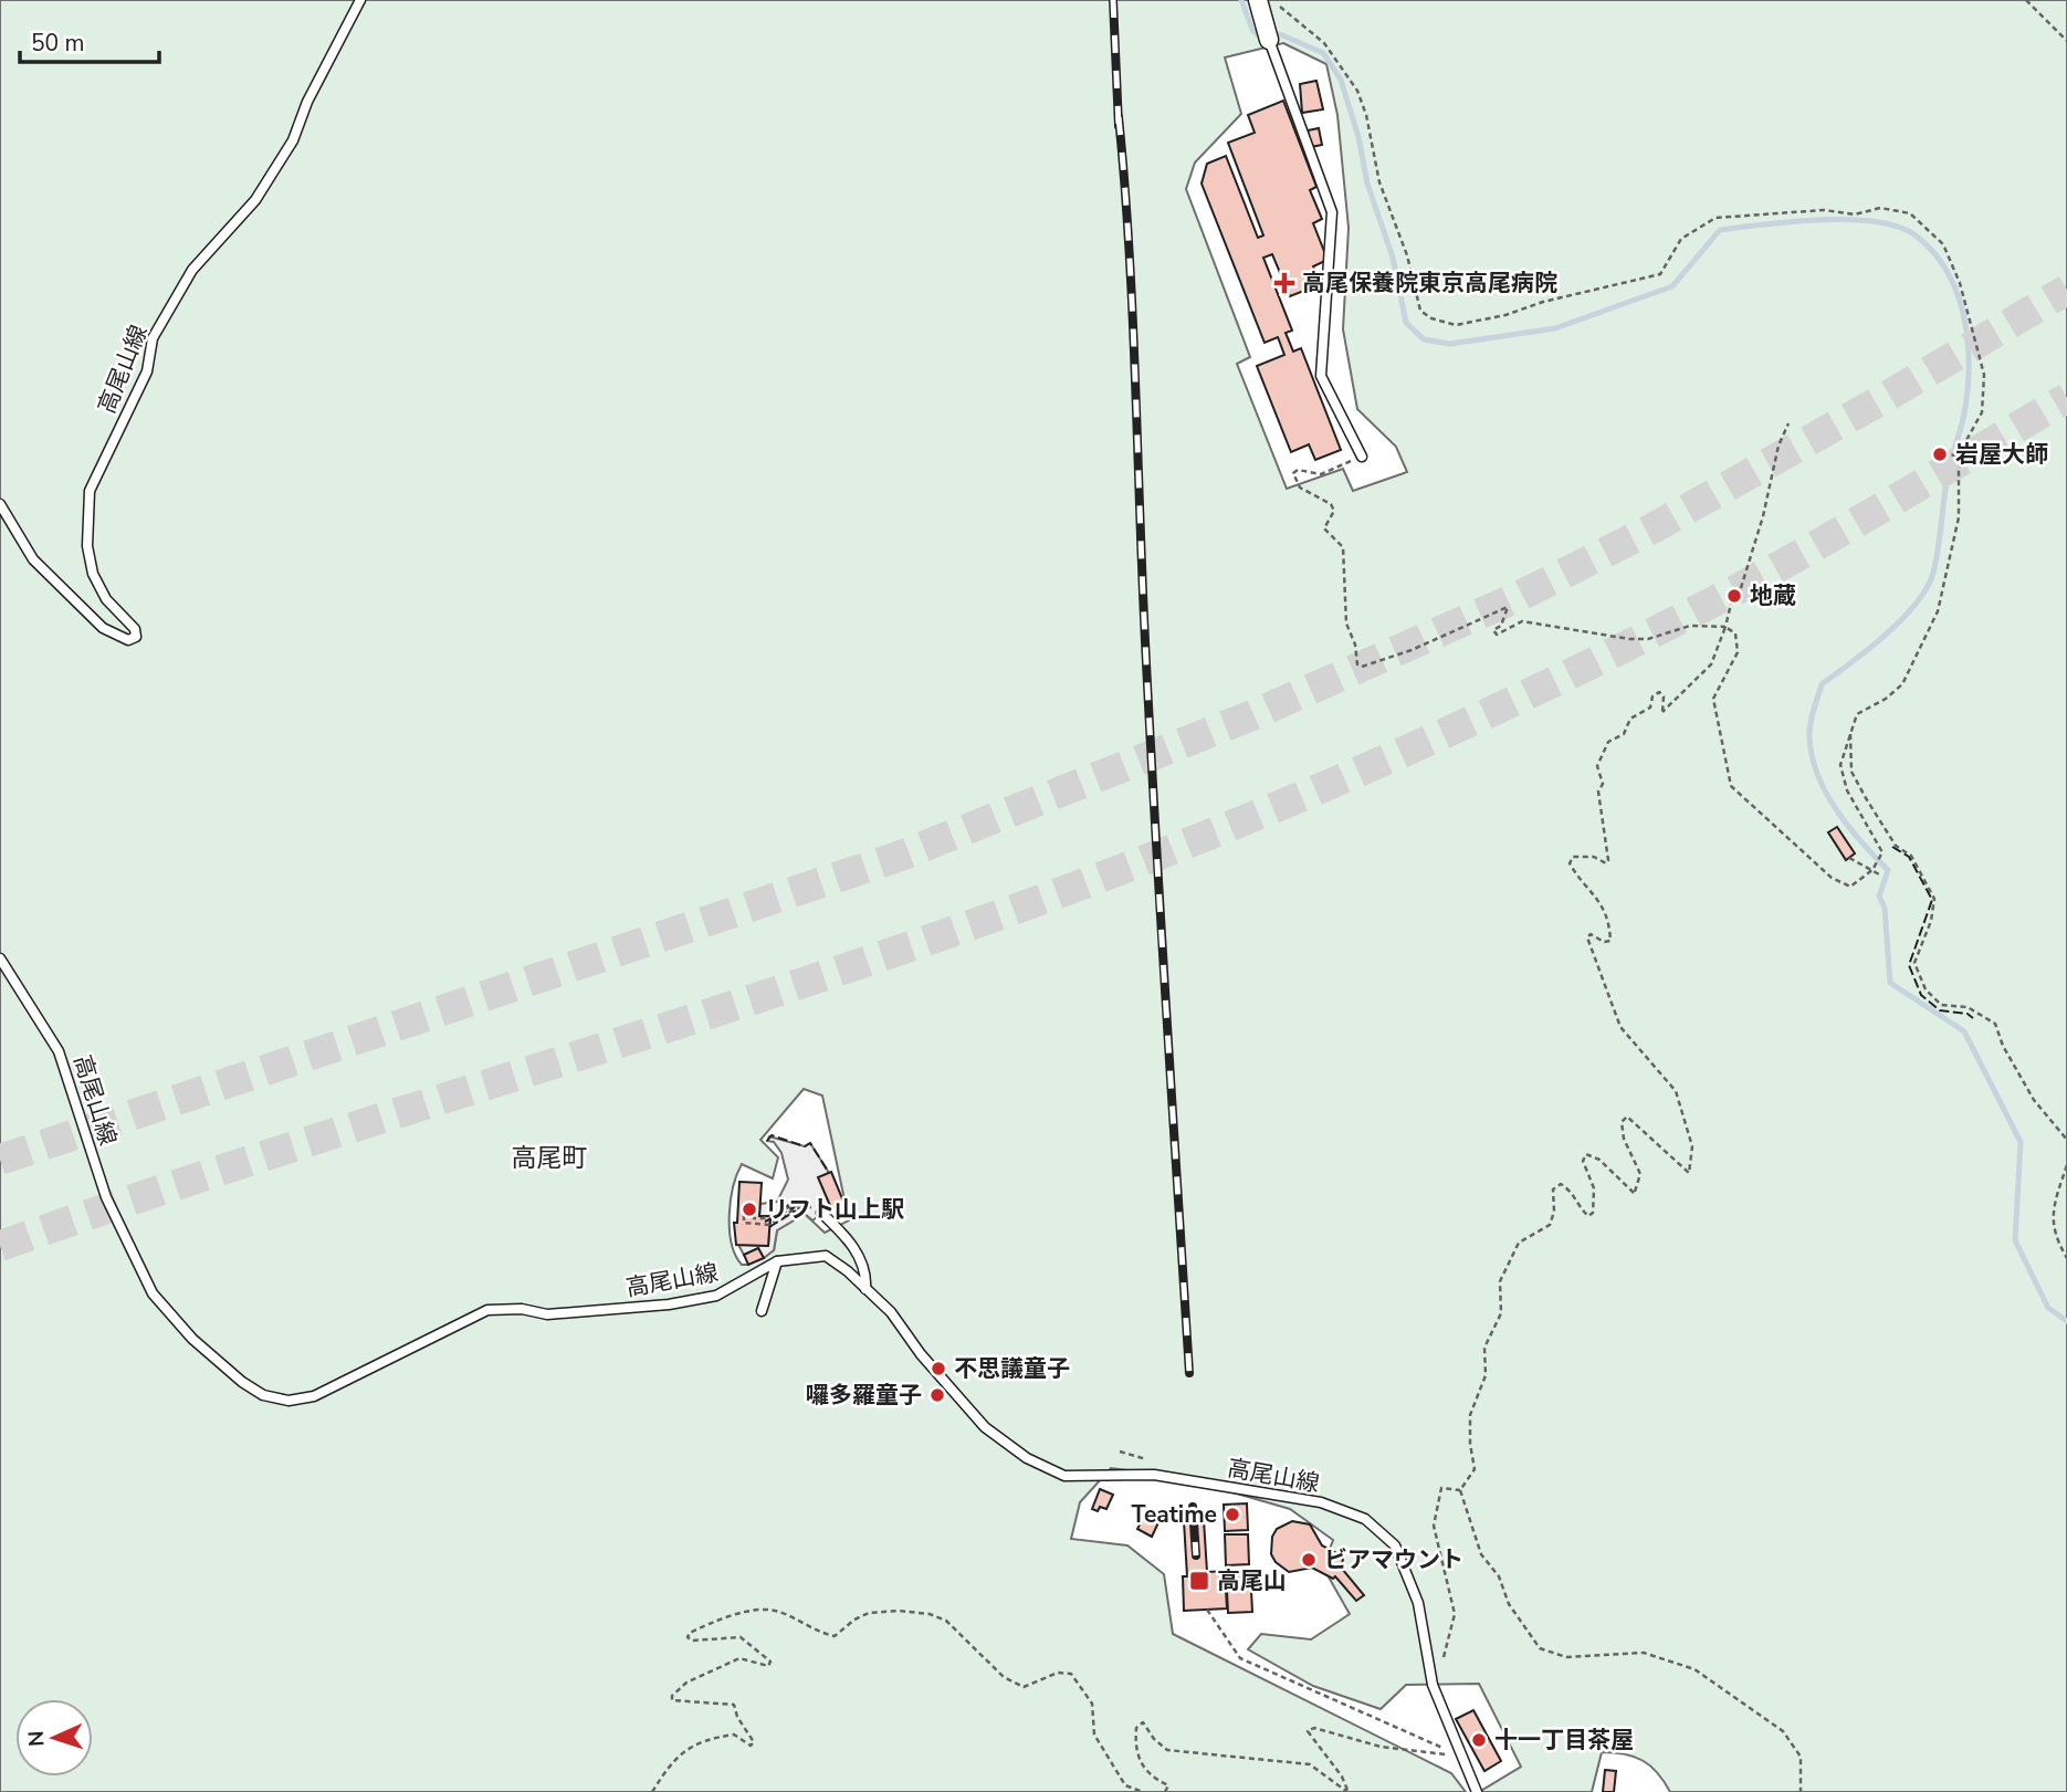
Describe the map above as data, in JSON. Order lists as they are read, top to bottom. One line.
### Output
{"streets":{"lane":["高尾山線"]},"districts":["高尾町"],"places":{"health":["高尾保養院東京高尾病院"],"other":["岩屋大師","地蔵","リフト山上駅","不思議童子","囉多羅童子","Teatime","ビアマウント","十一丁目茶屋"],"transit":["高尾山"]},"scale_bar":"50 m","north":"left"}
